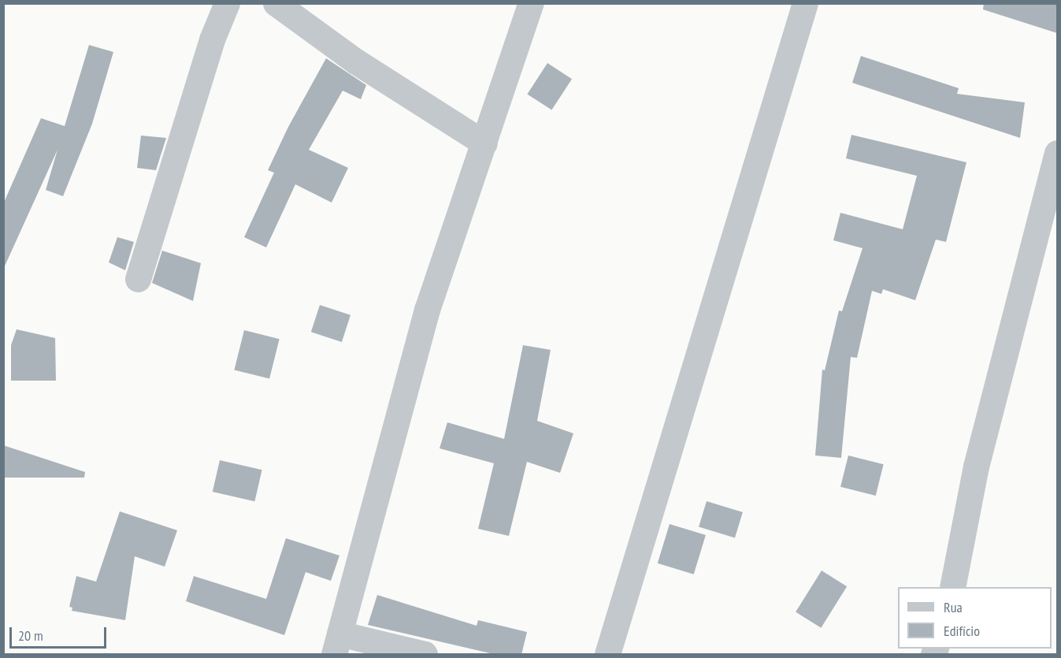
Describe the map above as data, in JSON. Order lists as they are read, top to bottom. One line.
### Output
{"legend":["Rua","Edifício"],"scale_bar":"20 m"}
